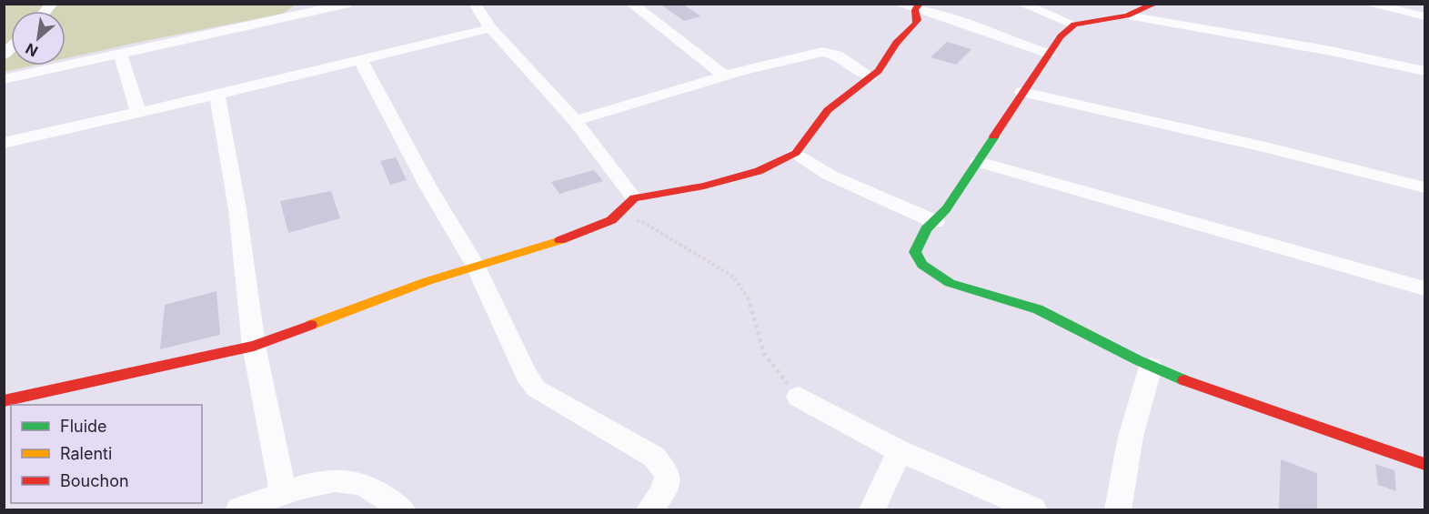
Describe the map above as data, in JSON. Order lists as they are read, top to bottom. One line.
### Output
{"legend":["Fluide","Ralenti","Bouchon"],"north":"bottom left"}
